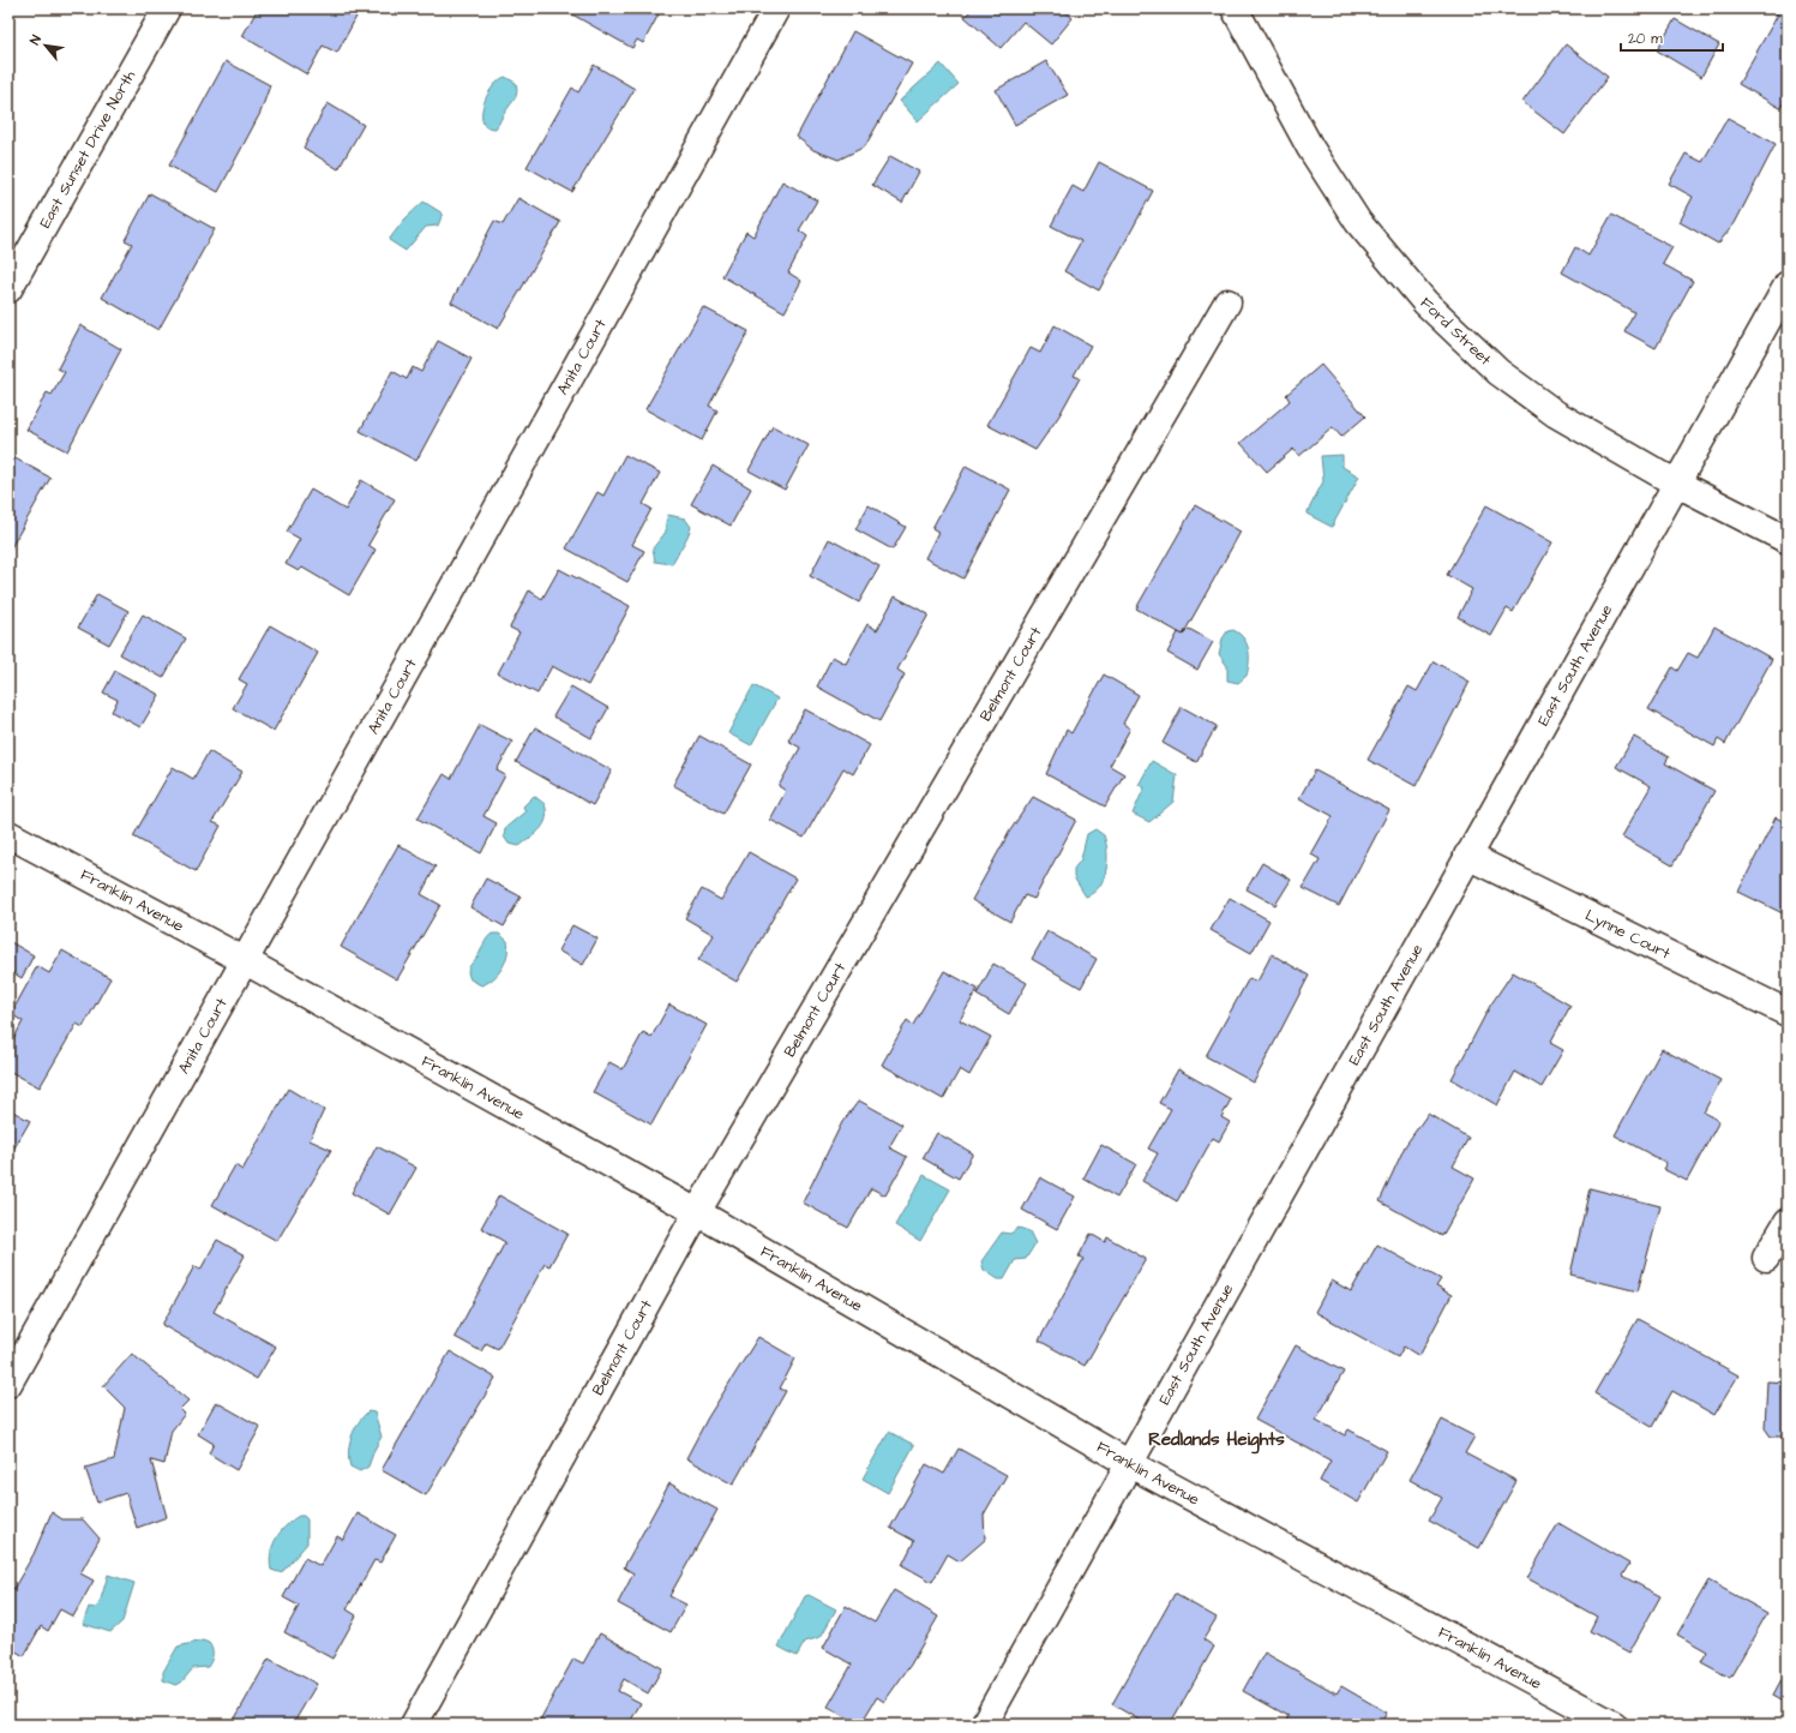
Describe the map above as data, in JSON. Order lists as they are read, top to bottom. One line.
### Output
{"streets":{"street":["East Sunset Drive North","Ford Street","Anita Court","East South Avenue","Belmont Court","Franklin Avenue","Lynne Court"]},"crossings":[["Ford Street","East South Avenue"],["Anita Court","Franklin Avenue"],["East South Avenue","Franklin Avenue"],["East South Avenue","Lynne Court"],["Belmont Court","Franklin Avenue"]],"districts":["Redlands Heights"],"scale_bar":"20 m","north":"top left"}
